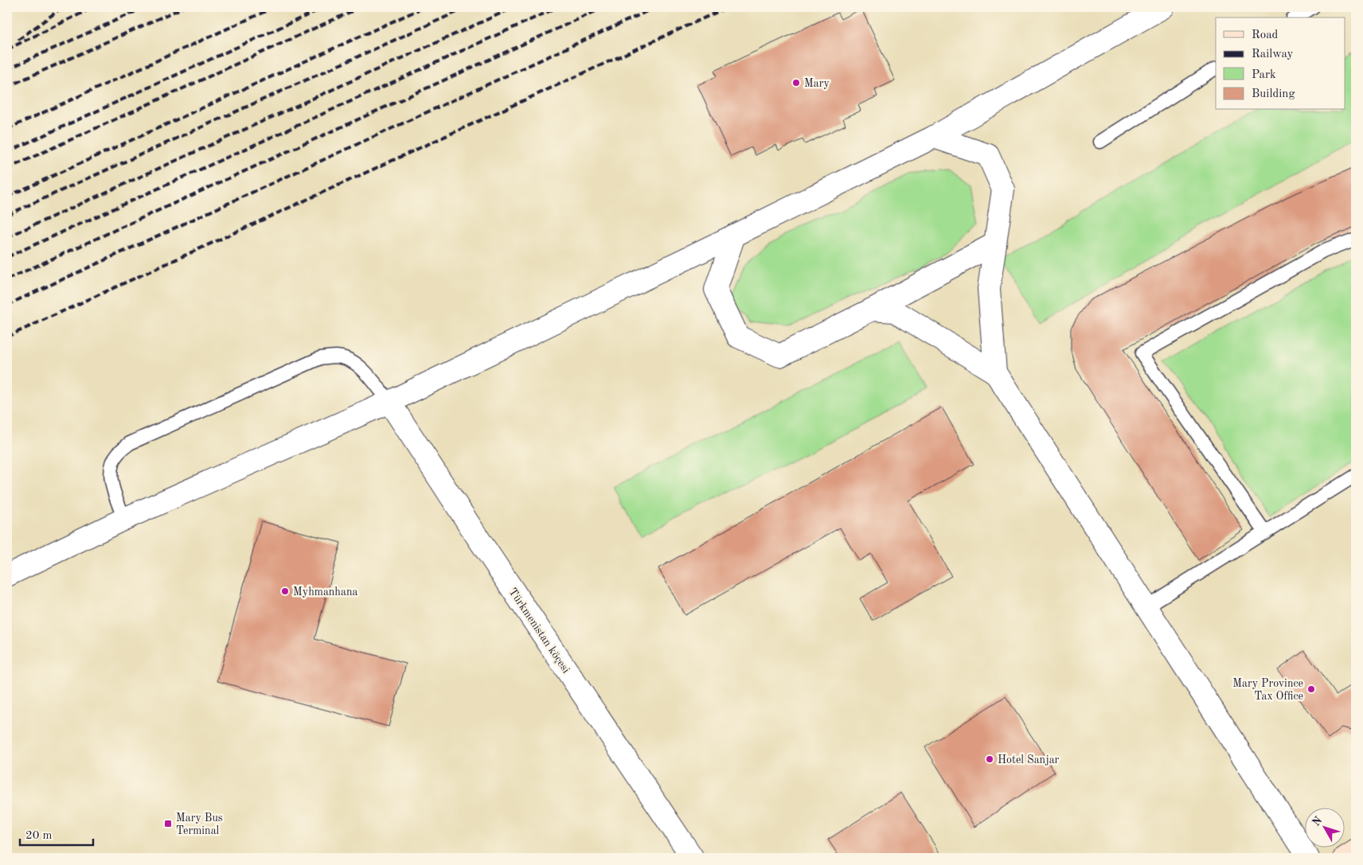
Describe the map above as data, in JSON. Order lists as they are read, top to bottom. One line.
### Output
{"streets":{"street":["Türkmenistan köçesi"]},"places":{"other":["Mary","Myhmanhana","Mary Province Tax Office","Hotel Sanjar"],"transit":["Mary Bus Terminal"]},"legend":["Road","Railway","Park","Building"],"scale_bar":"20 m","north":"top left"}
